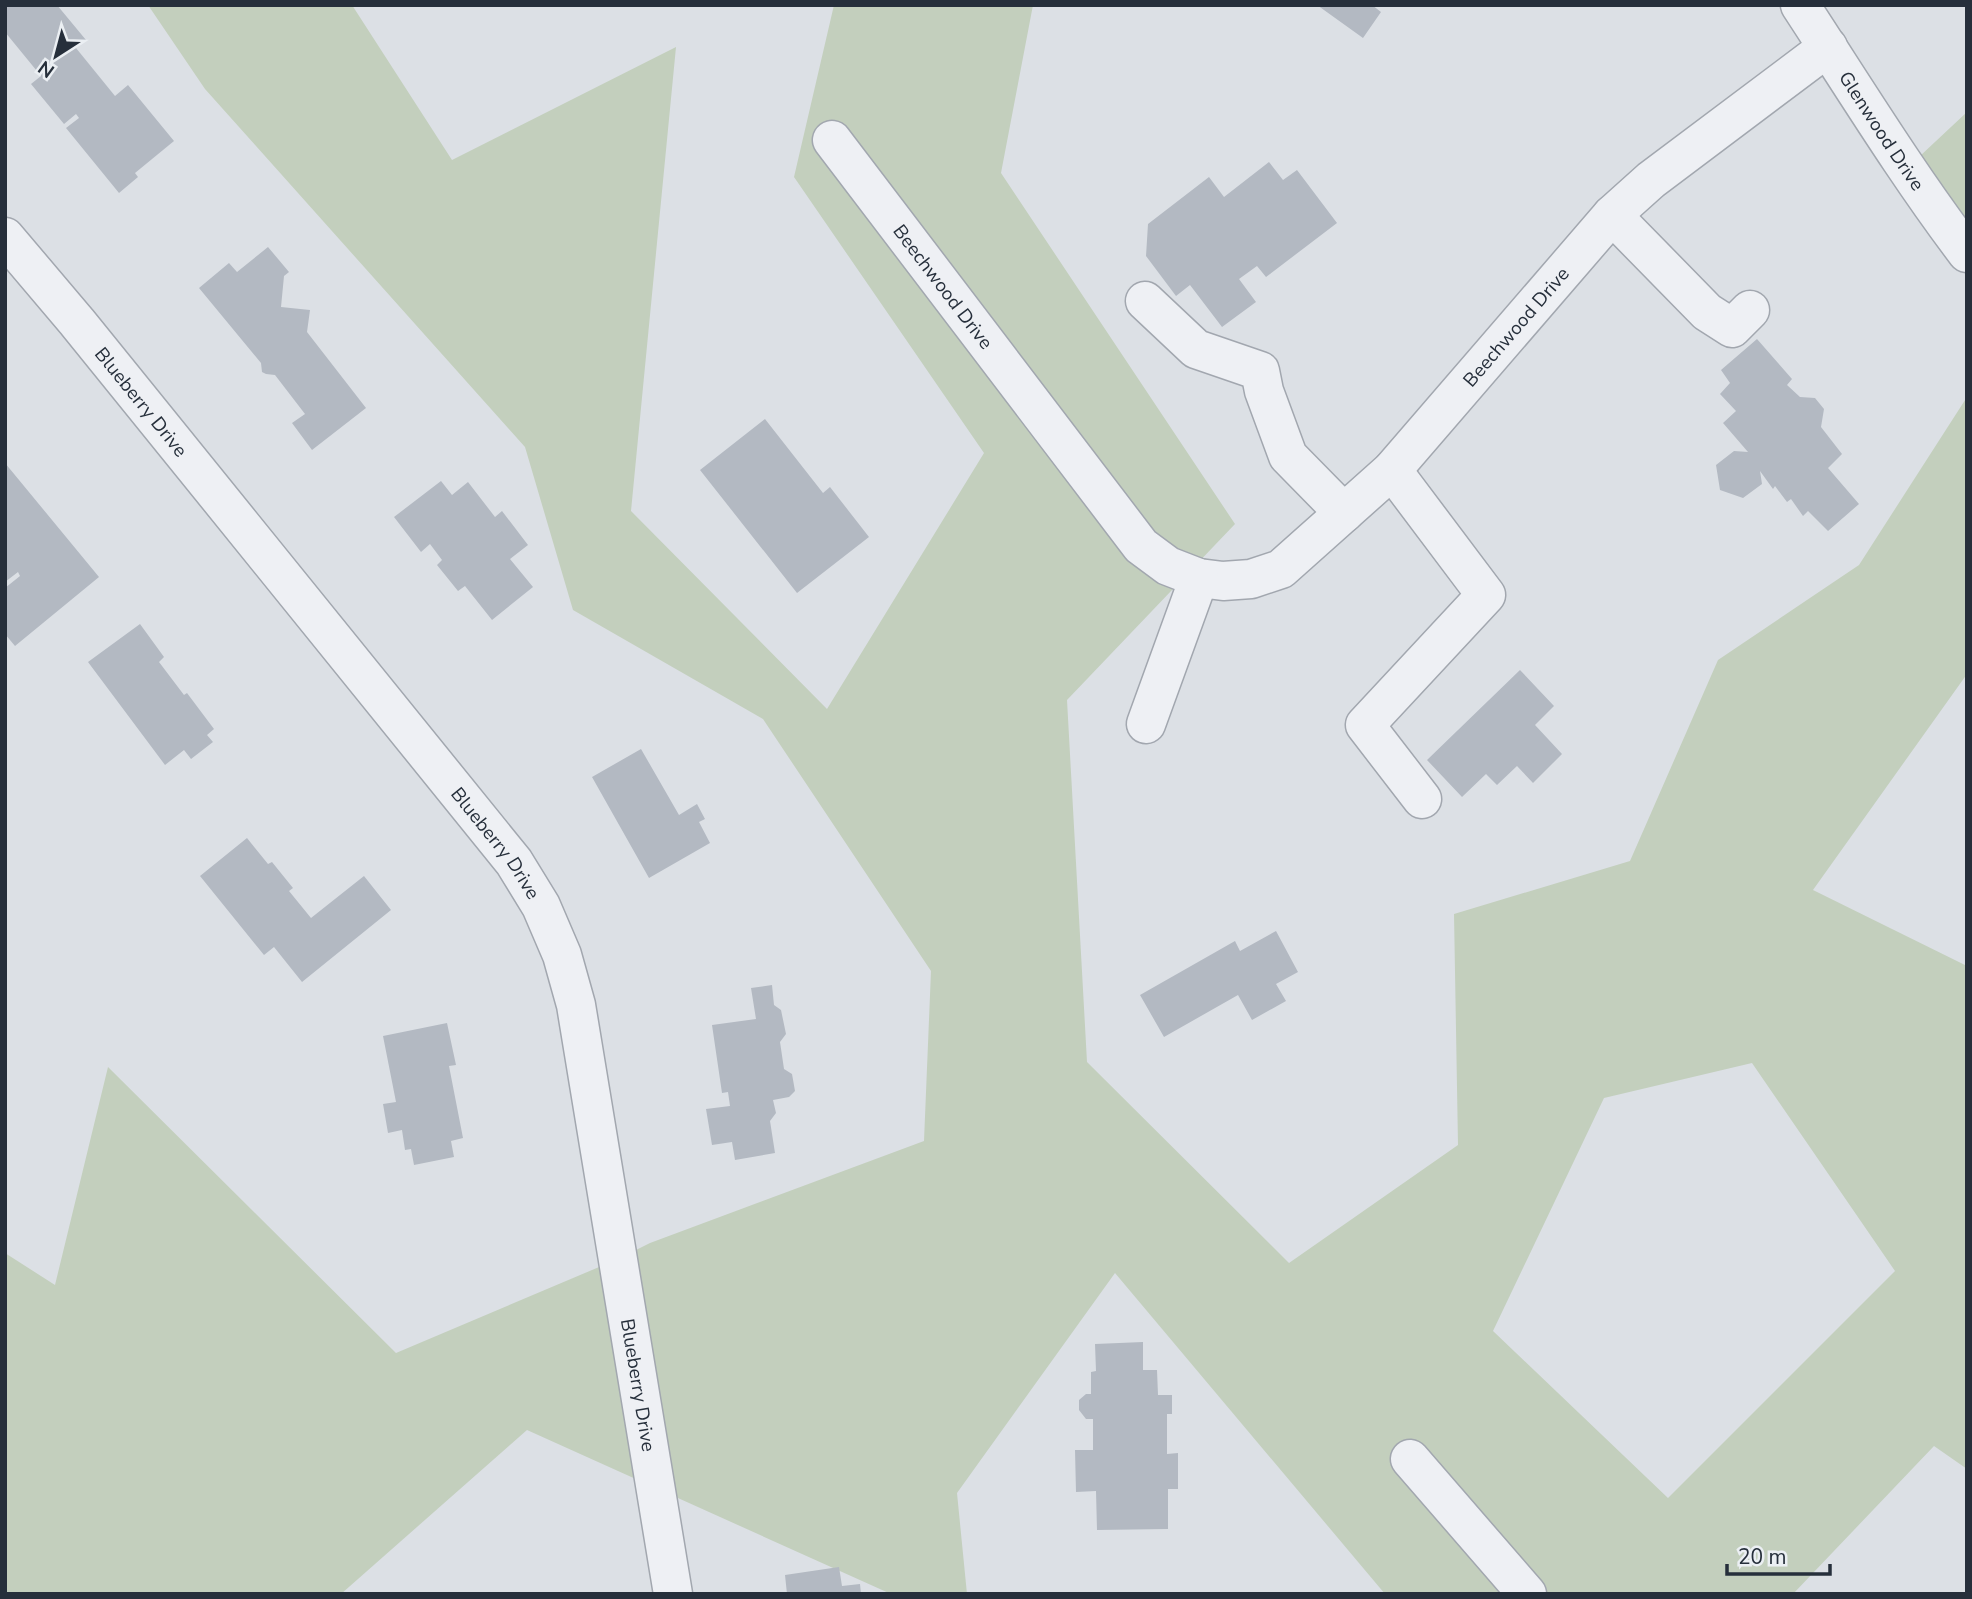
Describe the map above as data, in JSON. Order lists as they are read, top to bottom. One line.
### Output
{"streets":{"street":["Glenwood Drive","Beechwood Drive","Blueberry Drive"]},"crossings":[["Glenwood Drive","Beechwood Drive"]],"scale_bar":"20 m","north":"bottom left"}
